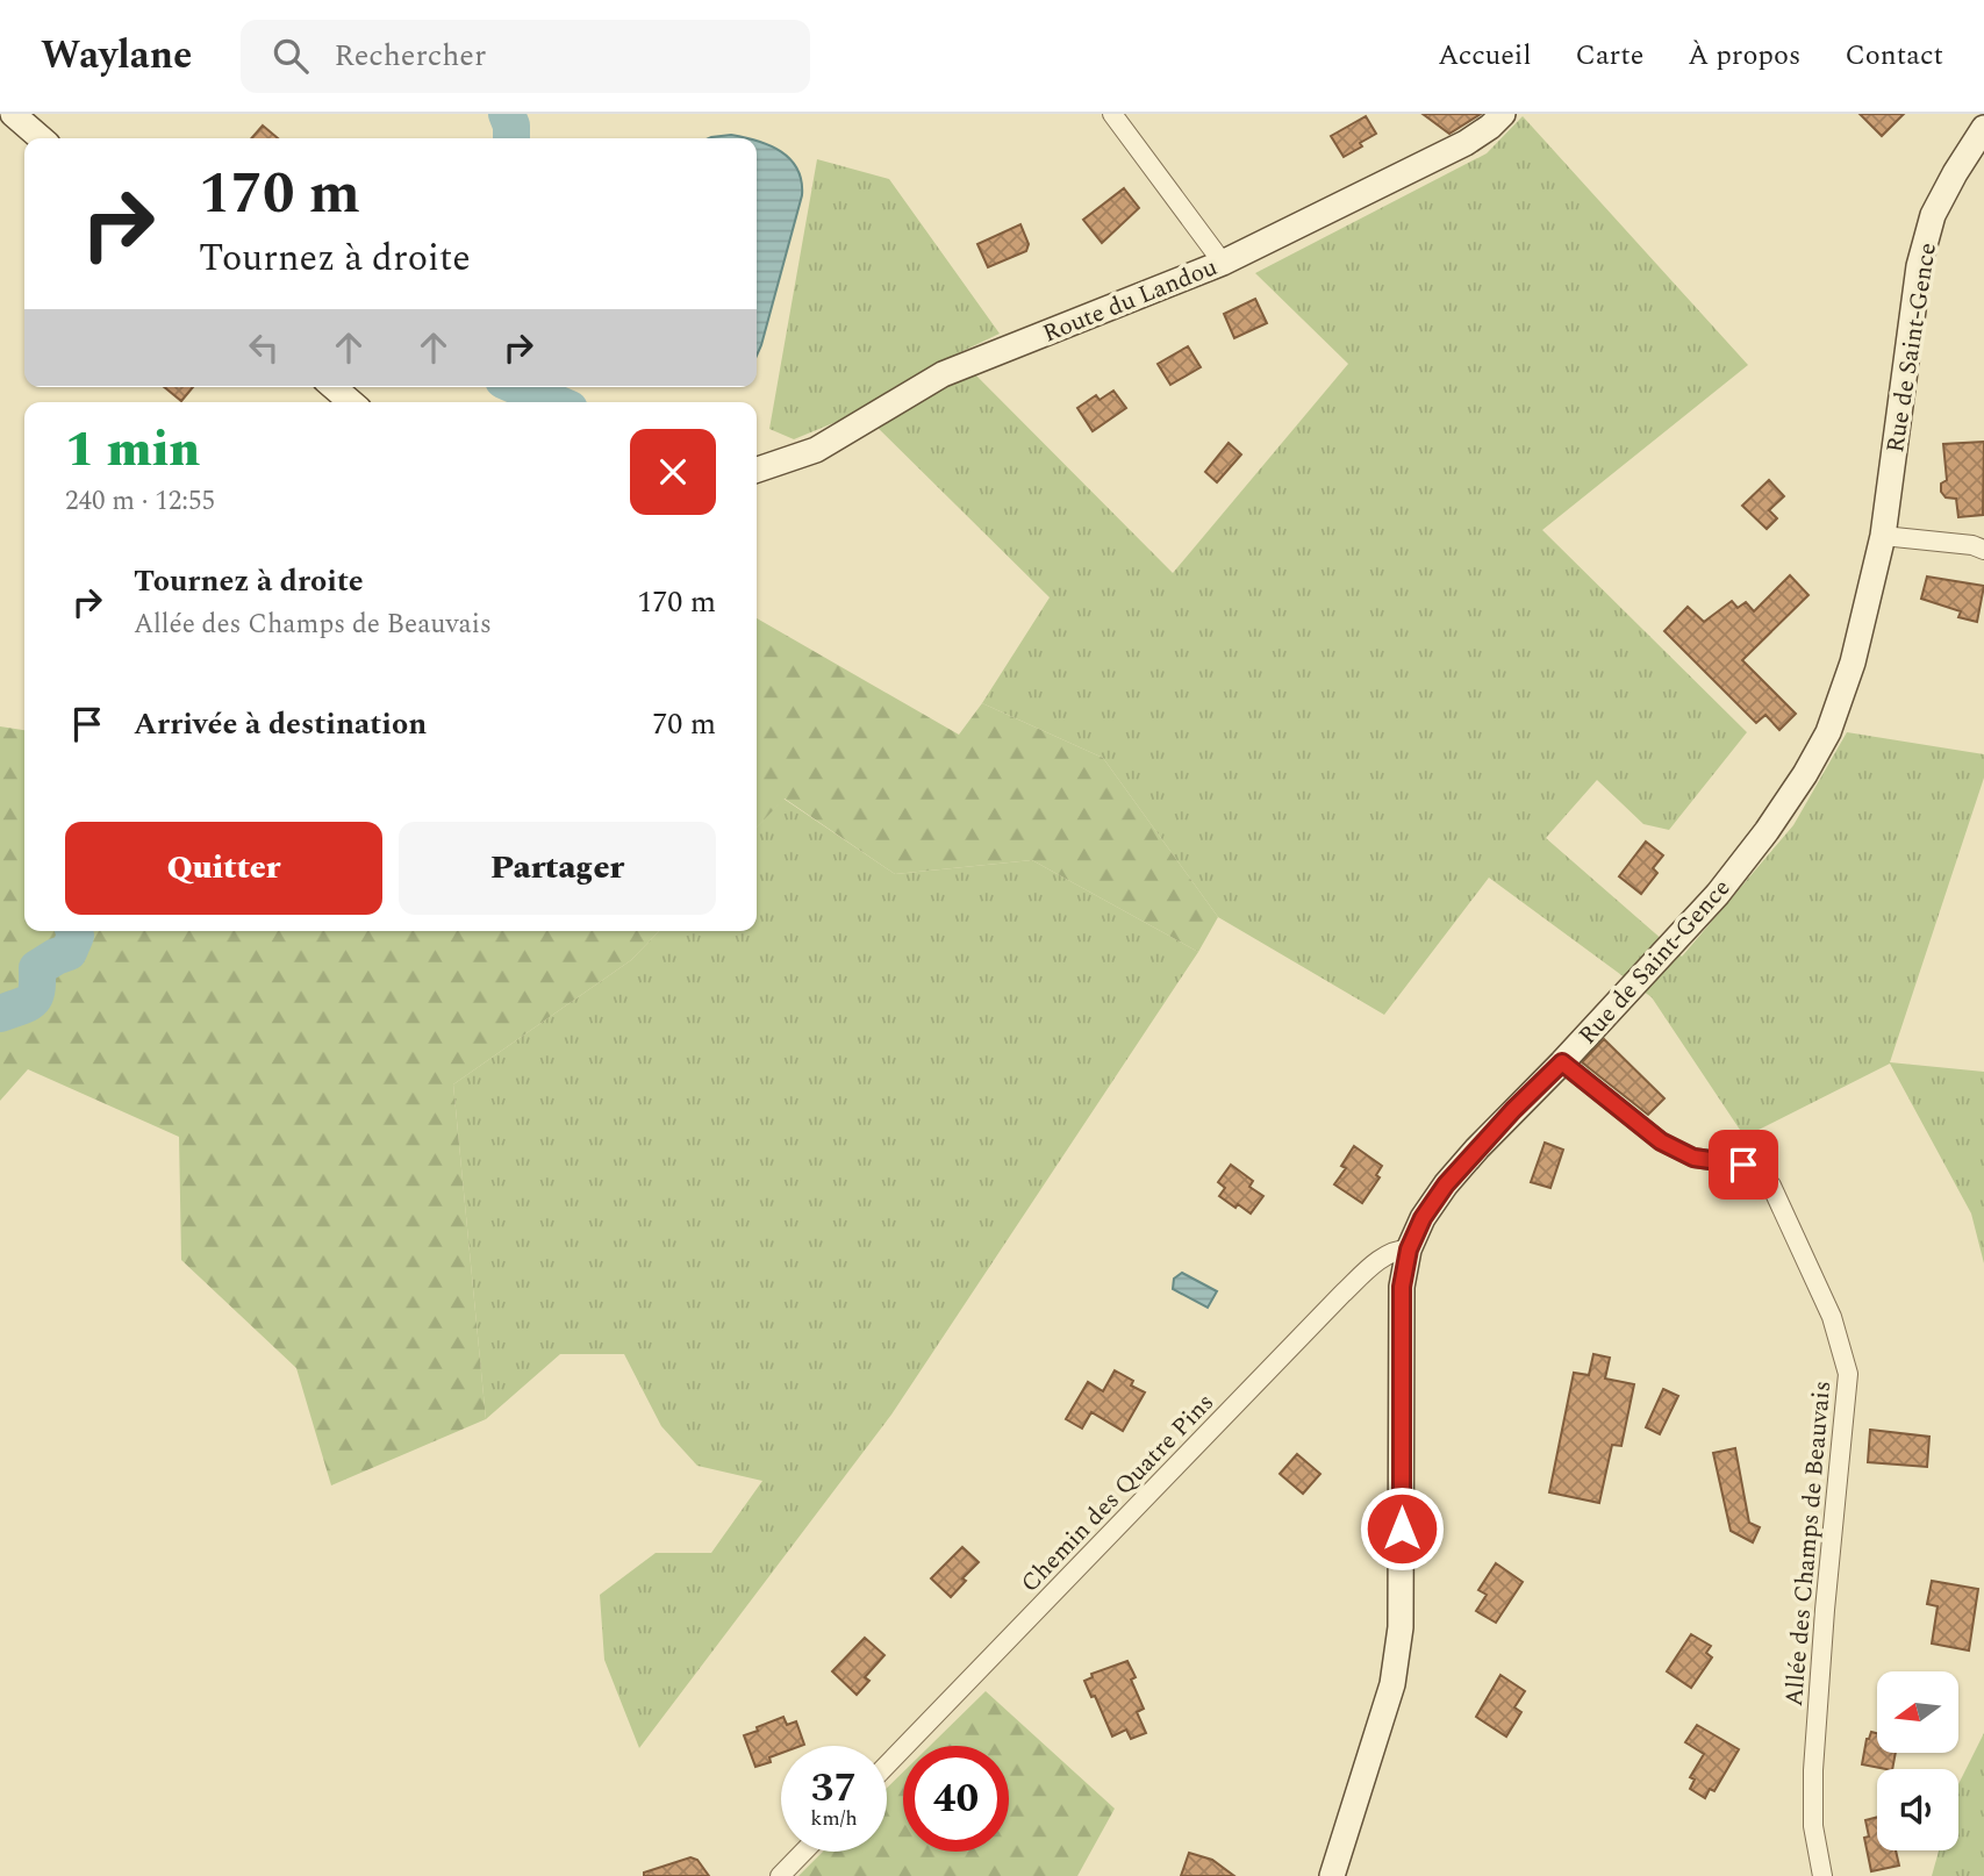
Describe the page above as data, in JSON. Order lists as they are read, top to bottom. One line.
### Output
{"streets":{"street":["Route du Landou","Rue de Saint-Gence","Chemin des Quatre Pins","Allée des Champs de Beauvais"]},"crossings":[["Rue de Saint-Gence","Chemin des Quatre Pins"],["Rue de Saint-Gence","Allée des Champs de Beauvais"]],"north":"left","page":{"header":"Waylane","search":"Rechercher","nav":["Accueil","Carte","À propos","Contact"],"turn":["170 m","Tournez à droite"],"heading":["1 min","240 m · 12:55"],"list":[{"name":"Tournez à droite","note":"Allée des Champs de Beauvais","value":"170 m"},{"name":"Arrivée à destination","value":"70 m"}],"buttons":["Quitter","Partager"],"speed":"37 km/h","limit":"40"}}
